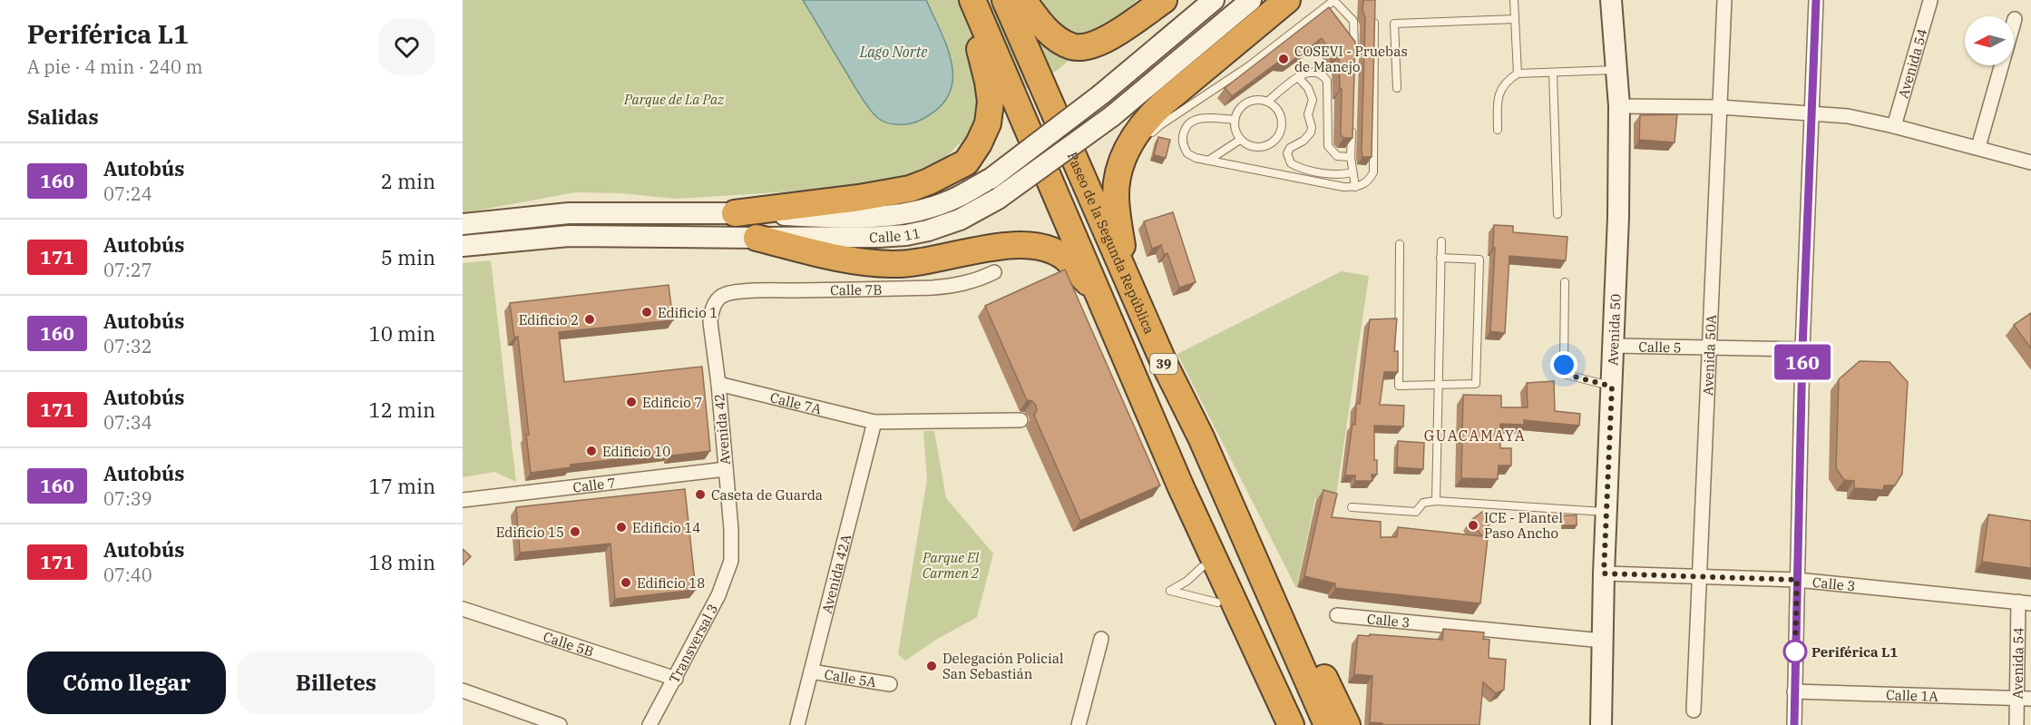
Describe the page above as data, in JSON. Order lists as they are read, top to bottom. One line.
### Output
{"streets":{"highway":["Paseo de la Segunda República","39"],"main road":["Calle 11","Avenida 50"],"street":["Avenida 54","Calle 7B","Calle 5","Avenida 50A","Calle 7A","Avenida 42","Calle 7","Avenida 42A","Calle 3","Calle 5B","Transversal 3","Calle 5A","Calle 1A"]},"crossings":[["Avenida 54","Calle 3"],["Avenida 54","Calle 1A"],["Calle 7B","Avenida 42"],["Avenida 50","Calle 5"],["Avenida 50","Calle 3"],["Calle 5","Avenida 50A"],["Avenida 50A","Calle 3"],["Calle 7A","Avenida 42"],["Calle 7A","Avenida 42A"],["Avenida 42","Calle 7"],["Avenida 42","Transversal 3"],["Avenida 42A","Calle 5A"],["Calle 5B","Transversal 3"]],"districts":["GUACAMAYA"],"water":["Lago Norte"],"parks":["Parque de La Paz","Parque El Carmen 2"],"places":["COSEVI - Pruebas de Manejo","Edificio 1","Edificio 2","Edificio 7","Edificio 10","Caseta de Guarda","ICE - Plantel Paso Ancho","Edificio 14","Edificio 15","Edificio 18","Periférica L1","Delegación Policial San Sebastián"],"lines":["bus line 160"],"north":"left","page":{"heading":[["Periférica L1","A pie · 4 min · 240 m"],"Salidas"],"on_map":"160","list":[{"mark":"160","name":"Autobús","note":"07:24","value":"2 min"},{"mark":"171","name":"Autobús","note":"07:27","value":"5 min"},{"mark":"160","name":"Autobús","note":"07:32","value":"10 min"},{"mark":"171","name":"Autobús","note":"07:34","value":"12 min"},{"mark":"160","name":"Autobús","note":"07:39","value":"17 min"},{"mark":"171","name":"Autobús","note":"07:40","value":"18 min"}],"buttons":["Cómo llegar","Billetes"]}}
